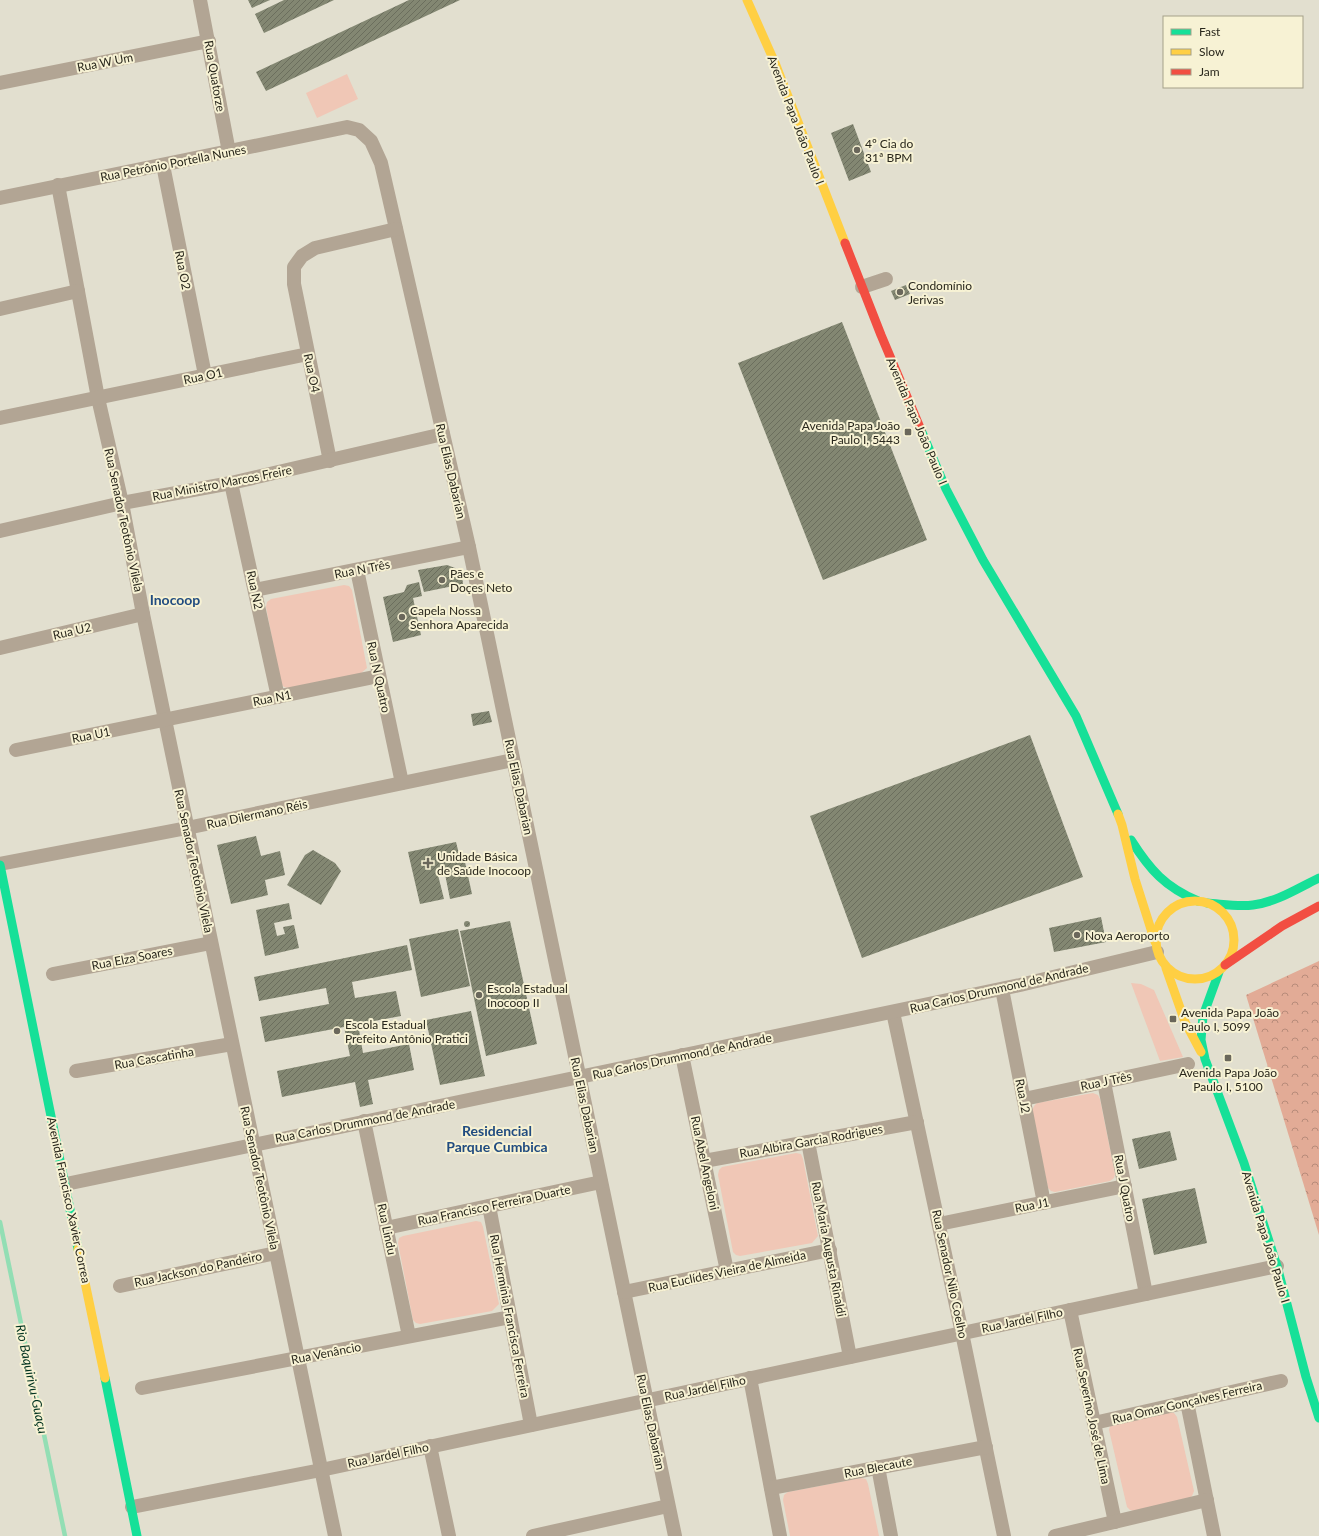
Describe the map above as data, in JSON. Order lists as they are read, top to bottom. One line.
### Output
{"streets":{"main road":["Avenida Papa João Paulo I","Avenida Francisco Xavier Correa"],"street":["Rua W Um","Rua Quatorze","Rua Petrônio Portella Nunes","Rua O2","Rua O4","Rua O1","Rua Elias Dabarian","Rua Ministro Marcos Freire","Rua Senador Teotônio Vilela","Rua N Três","Rua N2","Rua U2","Rua N Quatro","Rua N1","Rua U1","Rua Dilermano Réis","Rua Elza Soares","Rua Carlos Drummond de Andrade","Rua Cascatinha","Rua J Três","Rua J2","Rua Albira Garcia Rodrigues","Rua Abel Angeloni","Rua J Quatro","Rua Francisco Ferreira Duarte","Rua J1","Rua Lindu","Rua Maria Augusta Rinaldi","Rua Jackson do Pandeiro","Rua Euclídes Vieira de Almeida","Rua Senador Nilo Coelho","Rua Hermínia Francisca Ferreira","Rua Jardel Filho","Rua Venâncio","Rua Omar Gonçalves Ferreira","Rua Severino José de Lima","Rua Blecaute"]},"crossings":[["Rua W Um","Rua Quatorze"],["Rua Quatorze","Rua Petrônio Portella Nunes"],["Avenida Papa João Paulo I","Rua Carlos Drummond de Andrade"],["Avenida Papa João Paulo I","Rua Jardel Filho"],["Rua Petrônio Portella Nunes","Rua O2"],["Rua Petrônio Portella Nunes","Rua Elias Dabarian"],["Rua Petrônio Portella Nunes","Rua Senador Teotônio Vilela"],["Rua O2","Rua O1"],["Rua O4","Rua O1"],["Rua O4","Rua Elias Dabarian"],["Rua O4","Rua Ministro Marcos Freire"],["Rua O1","Rua Senador Teotônio Vilela"],["Rua Elias Dabarian","Rua Ministro Marcos Freire"],["Rua Elias Dabarian","Rua N Três"],["Rua Elias Dabarian","Rua Dilermano Réis"],["Rua Elias Dabarian","Rua Carlos Drummond de Andrade"],["Rua Elias Dabarian","Rua Francisco Ferreira Duarte"],["Rua Elias Dabarian","Rua Euclídes Vieira de Almeida"],["Rua Elias Dabarian","Rua Jardel Filho"],["Rua Ministro Marcos Freire","Rua Senador Teotônio Vilela"],["Rua Ministro Marcos Freire","Rua N2"],["Rua Senador Teotônio Vilela","Rua U2"],["Rua Senador Teotônio Vilela","Rua N1"],["Rua Senador Teotônio Vilela","Rua U1"],["Rua Senador Teotônio Vilela","Rua Dilermano Réis"],["Rua Senador Teotônio Vilela","Rua Elza Soares"],["Rua Senador Teotônio Vilela","Rua Carlos Drummond de Andrade"],["Rua Senador Teotônio Vilela","Rua Cascatinha"],["Rua Senador Teotônio Vilela","Rua Jackson do Pandeiro"],["Rua Senador Teotônio Vilela","Rua Jardel Filho"],["Rua Senador Teotônio Vilela","Rua Venâncio"],["Rua N Três","Rua N2"],["Rua N Três","Rua N Quatro"],["Rua N2","Rua N1"],["Rua N Quatro","Rua N1"],["Rua N Quatro","Rua Dilermano Réis"],["Rua N1","Rua U1"],["Rua Dilermano Réis","Avenida Francisco Xavier Correa"],["Rua Carlos Drummond de Andrade","Rua J2"],["Rua Carlos Drummond de Andrade","Rua Abel Angeloni"],["Rua Carlos Drummond de Andrade","Avenida Francisco Xavier Correa"],["Rua Carlos Drummond de Andrade","Rua Lindu"],["Rua Carlos Drummond de Andrade","Rua Senador Nilo Coelho"],["Rua J Três","Rua J2"],["Rua J Três","Rua J Quatro"],["Rua J2","Rua J1"],["Rua Albira Garcia Rodrigues","Rua Abel Angeloni"],["Rua Albira Garcia Rodrigues","Rua Maria Augusta Rinaldi"],["Rua Albira Garcia Rodrigues","Rua Senador Nilo Coelho"],["Rua Abel Angeloni","Rua Euclídes Vieira de Almeida"],["Rua J Quatro","Rua J1"],["Rua J Quatro","Rua Jardel Filho"],["Avenida Francisco Xavier Correa","Rua Jardel Filho"],["Rua Francisco Ferreira Duarte","Rua Lindu"],["Rua Francisco Ferreira Duarte","Rua Hermínia Francisca Ferreira"],["Rua J1","Rua Senador Nilo Coelho"],["Rua Lindu","Rua Venâncio"],["Rua Maria Augusta Rinaldi","Rua Euclídes Vieira de Almeida"],["Rua Maria Augusta Rinaldi","Rua Jardel Filho"],["Rua Senador Nilo Coelho","Rua Jardel Filho"],["Rua Senador Nilo Coelho","Rua Blecaute"],["Rua Hermínia Francisca Ferreira","Rua Jardel Filho"],["Rua Hermínia Francisca Ferreira","Rua Venâncio"],["Rua Jardel Filho","Rua Severino José de Lima"],["Rua Omar Gonçalves Ferreira","Rua Severino José de Lima"]],"districts":["Inocoop","Residencial Parque Cumbica"],"water":["Rio Baquirivu-Guaçu"],"places":{"other":["4º Cia do 31ª BPM","Condomínio Jerivas","Pães e Doçes Neto","Capela Nossa Senhora Aparecida","Nova Aeroporto","Escola Estadual Inocoop II","Escola Estadual Prefeito Antônio Pratici"],"transit":["Avenida Papa João Paulo I, 5443","Avenida Papa João Paulo I, 5099","Avenida Papa João Paulo I, 5100"],"health":["Unidade Básica de Saúde Inocoop"]},"legend":["Fast","Slow","Jam"]}
